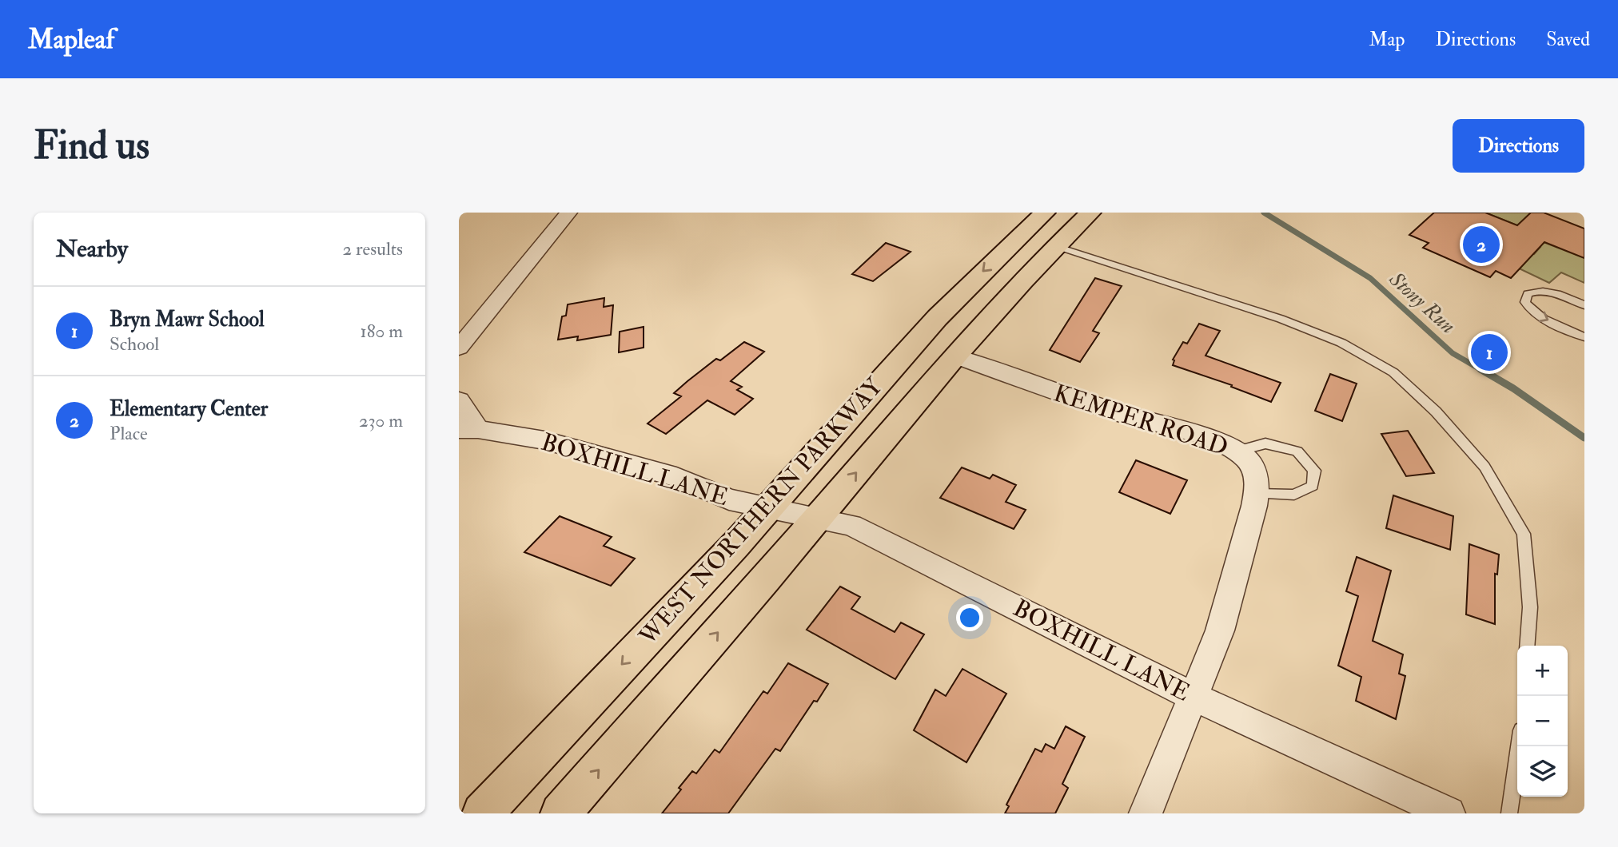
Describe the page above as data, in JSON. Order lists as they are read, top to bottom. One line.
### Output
{"streets":{"main road":["WEST NORTHERN PARKWAY"],"street":["KEMPER ROAD","BOXHILL LANE"]},"crossings":[["KEMPER ROAD","BOXHILL LANE"],["KEMPER ROAD","WEST NORTHERN PARKWAY"],["BOXHILL LANE","WEST NORTHERN PARKWAY"]],"water":["Stony Run"],"page":{"header":"Mapleaf","nav":["Map","Directions","Saved"],"buttons":"Directions","title":"Find us","heading":["Nearby","2 results"],"pins":["2","1"],"list":[{"mark":"1","name":"Bryn Mawr School","note":"School","value":"180 m"},{"mark":"2","name":"Elementary Center","note":"Place","value":"230 m"}],"map_buttons":["+","−"]}}
